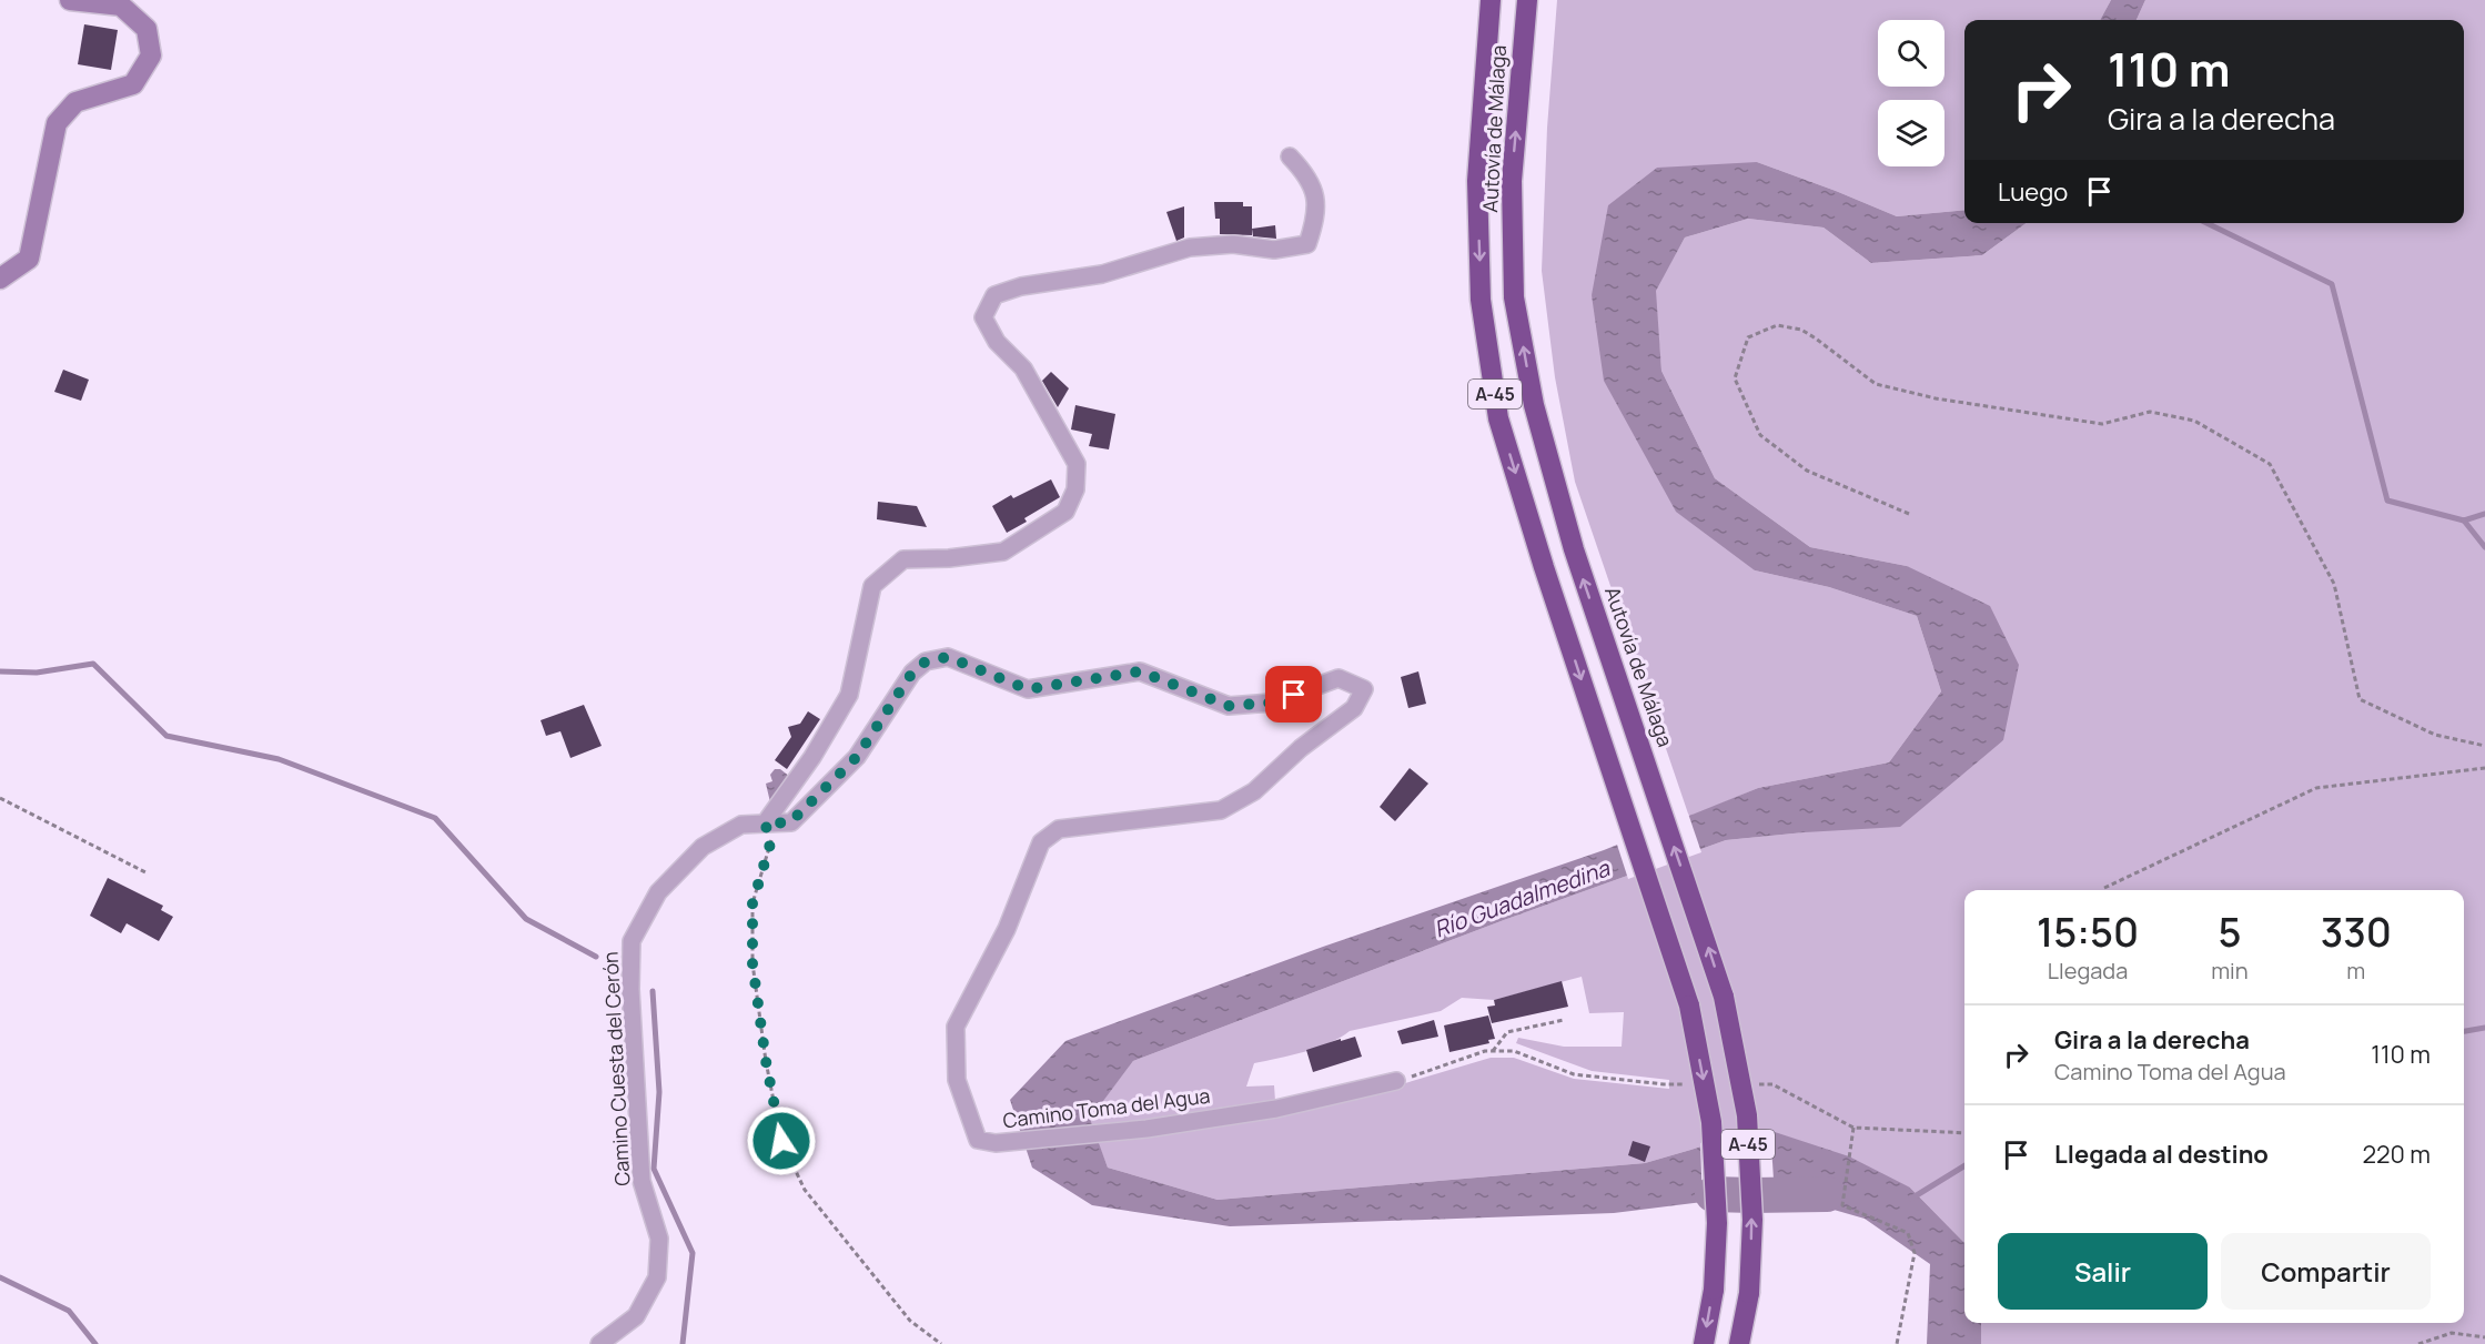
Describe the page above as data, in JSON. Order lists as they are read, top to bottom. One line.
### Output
{"streets":{"highway":["Autovía de Málaga","A-45"],"street":["Camino Cuesta del Cerón","Camino Toma del Agua"]},"crossings":[["Camino Cuesta del Cerón","Camino Toma del Agua"]],"water":["Río Guadalmedina"],"page":{"turn":["110 m","Gira a la derecha"],"then":"Luego","eta":["15:50","Llegada","5","min","330","m"],"list":[{"name":"Gira a la derecha","note":"Camino Toma del Agua","value":"110 m"},{"name":"Llegada al destino","value":"220 m"}],"buttons":["Salir","Compartir"]}}
